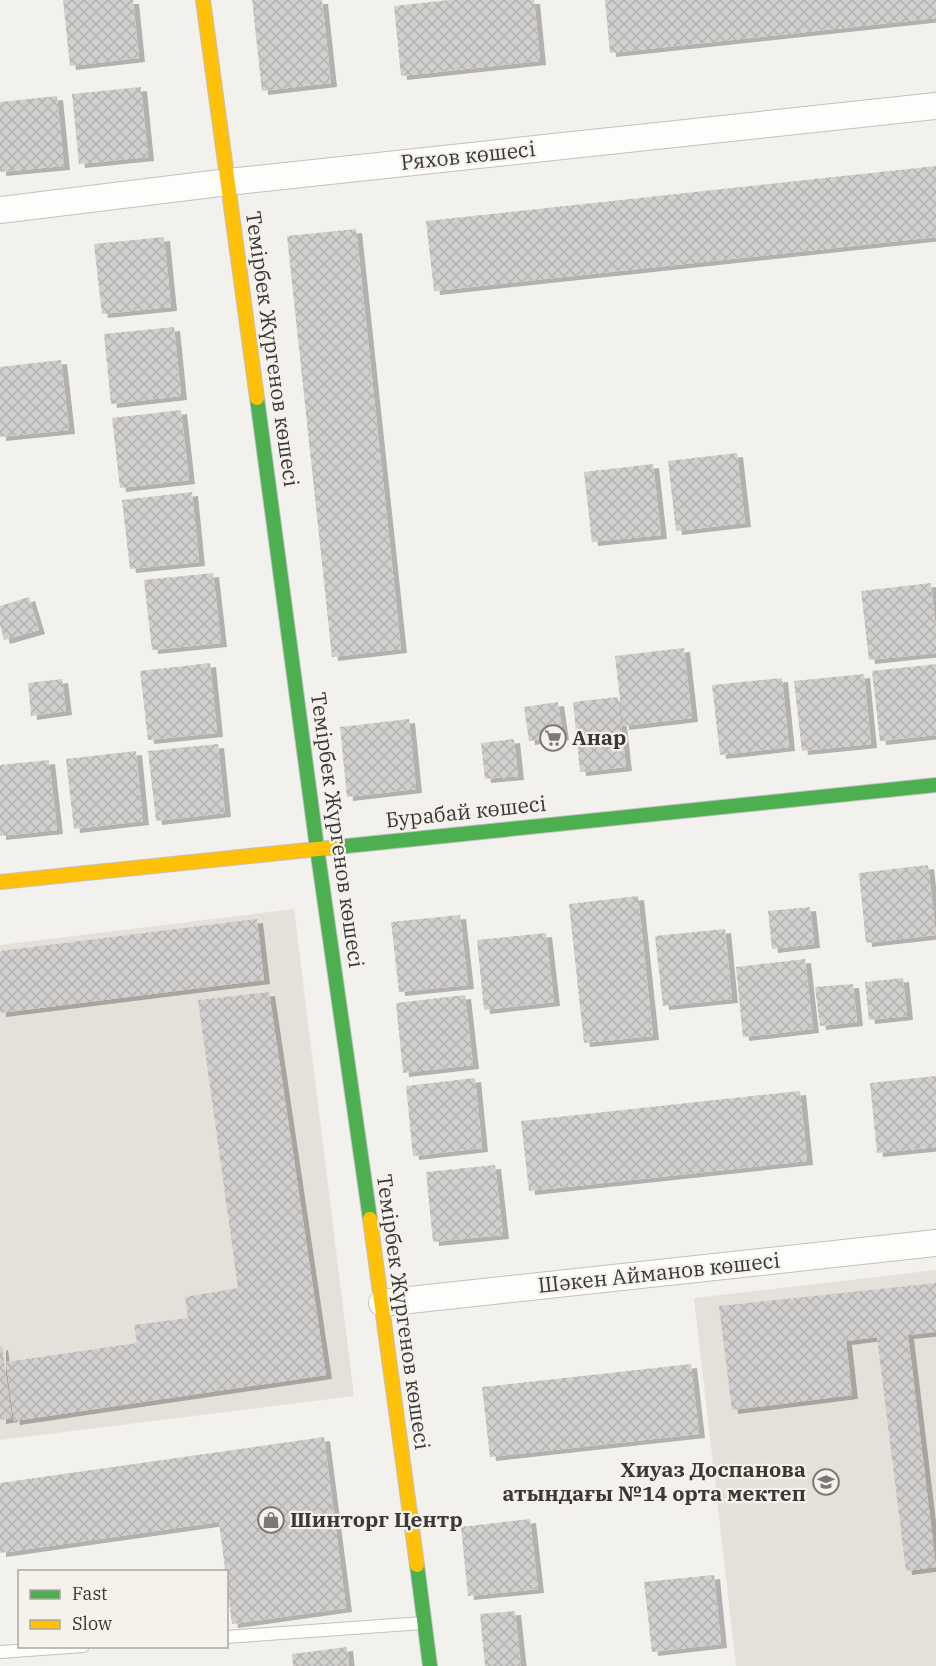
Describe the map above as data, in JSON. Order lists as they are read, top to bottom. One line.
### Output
{"streets":{"street":["Ряхов көшесі","Темірбек Жүргенов көшесі","Бурабай көшесі","Шәкен Айманов көшесі"]},"crossings":[["Ряхов көшесі","Темірбек Жүргенов көшесі"],["Темірбек Жүргенов көшесі","Бурабай көшесі"],["Темірбек Жүргенов көшесі","Шәкен Айманов көшесі"]],"places":{"supermarket":["Анар"],"school or university":["Хиуаз Доспанова атындағы №14 орта мектеп"],"shop":["Шинторг Центр"]},"legend":["Fast","Slow"]}
